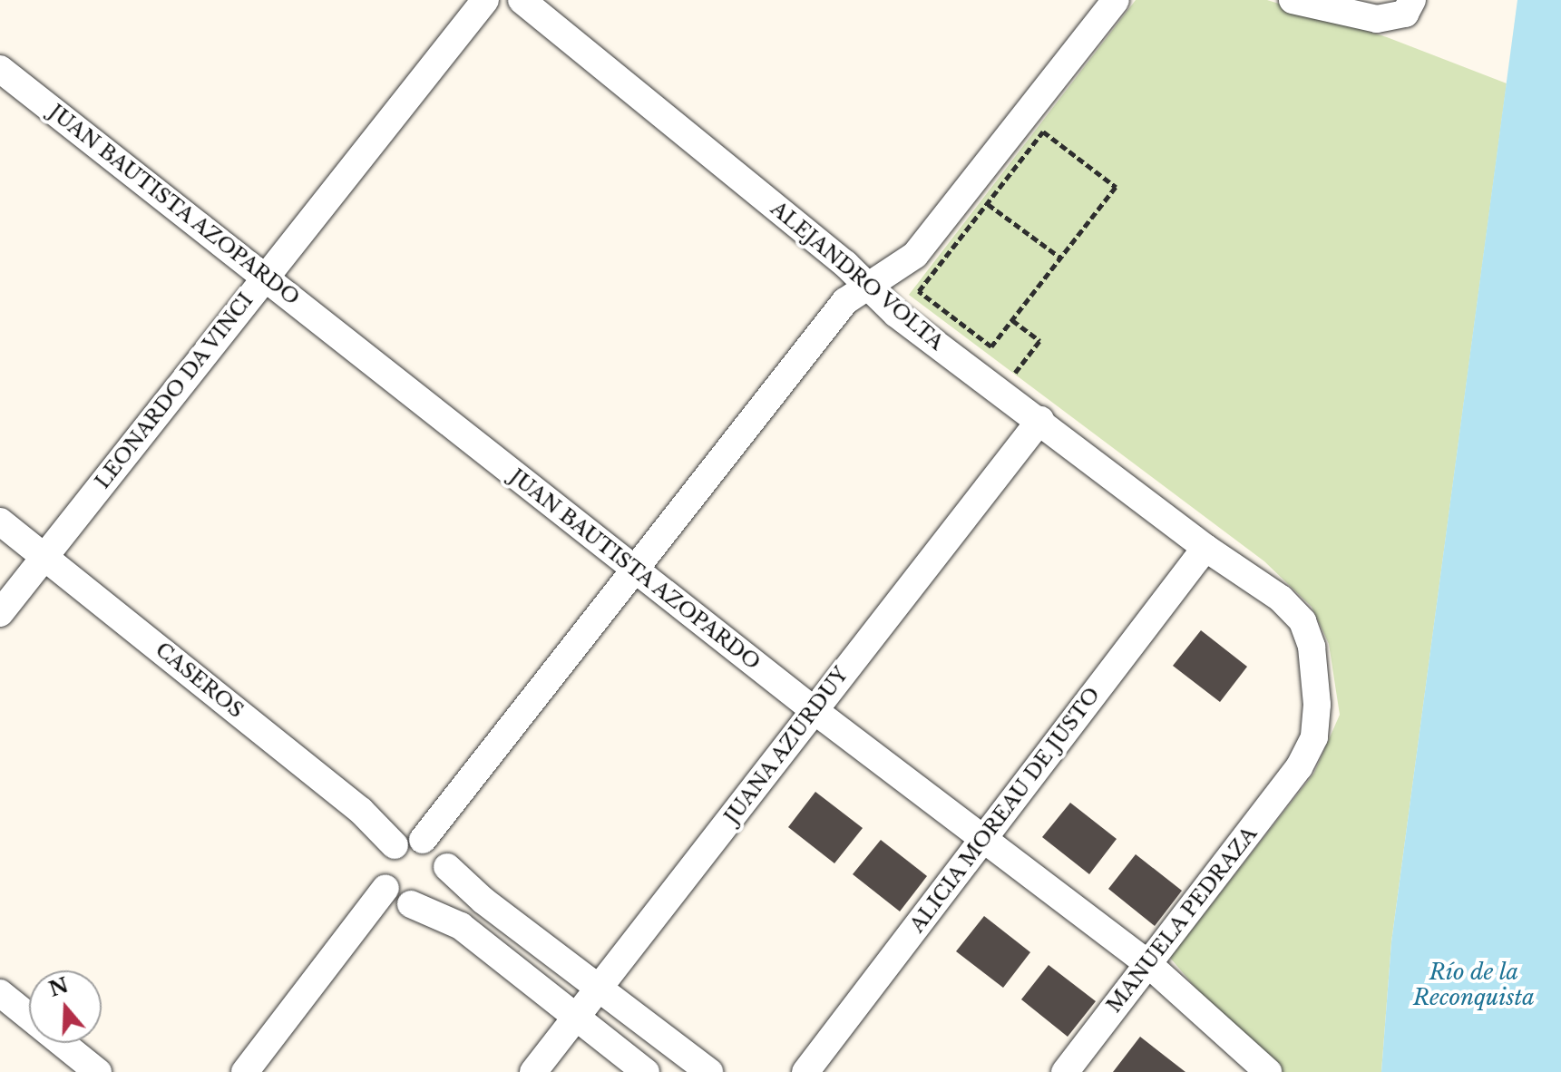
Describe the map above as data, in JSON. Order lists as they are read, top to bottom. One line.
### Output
{"streets":{"street":["JUAN BAUTISTA AZOPARDO","ALEJANDRO VOLTA","LEONARDO DA VINCI","CASEROS","JUANA AZURDUY","ALICIA MOREAU DE JUSTO","MANUELA PEDRAZA"]},"crossings":[["JUAN BAUTISTA AZOPARDO","LEONARDO DA VINCI"],["JUAN BAUTISTA AZOPARDO","JUANA AZURDUY"],["JUAN BAUTISTA AZOPARDO","ALICIA MOREAU DE JUSTO"],["JUAN BAUTISTA AZOPARDO","MANUELA PEDRAZA"],["ALEJANDRO VOLTA","JUANA AZURDUY"],["ALEJANDRO VOLTA","ALICIA MOREAU DE JUSTO"],["ALEJANDRO VOLTA","MANUELA PEDRAZA"],["LEONARDO DA VINCI","CASEROS"]],"water":["Río de la Reconquista"],"north":"top"}
